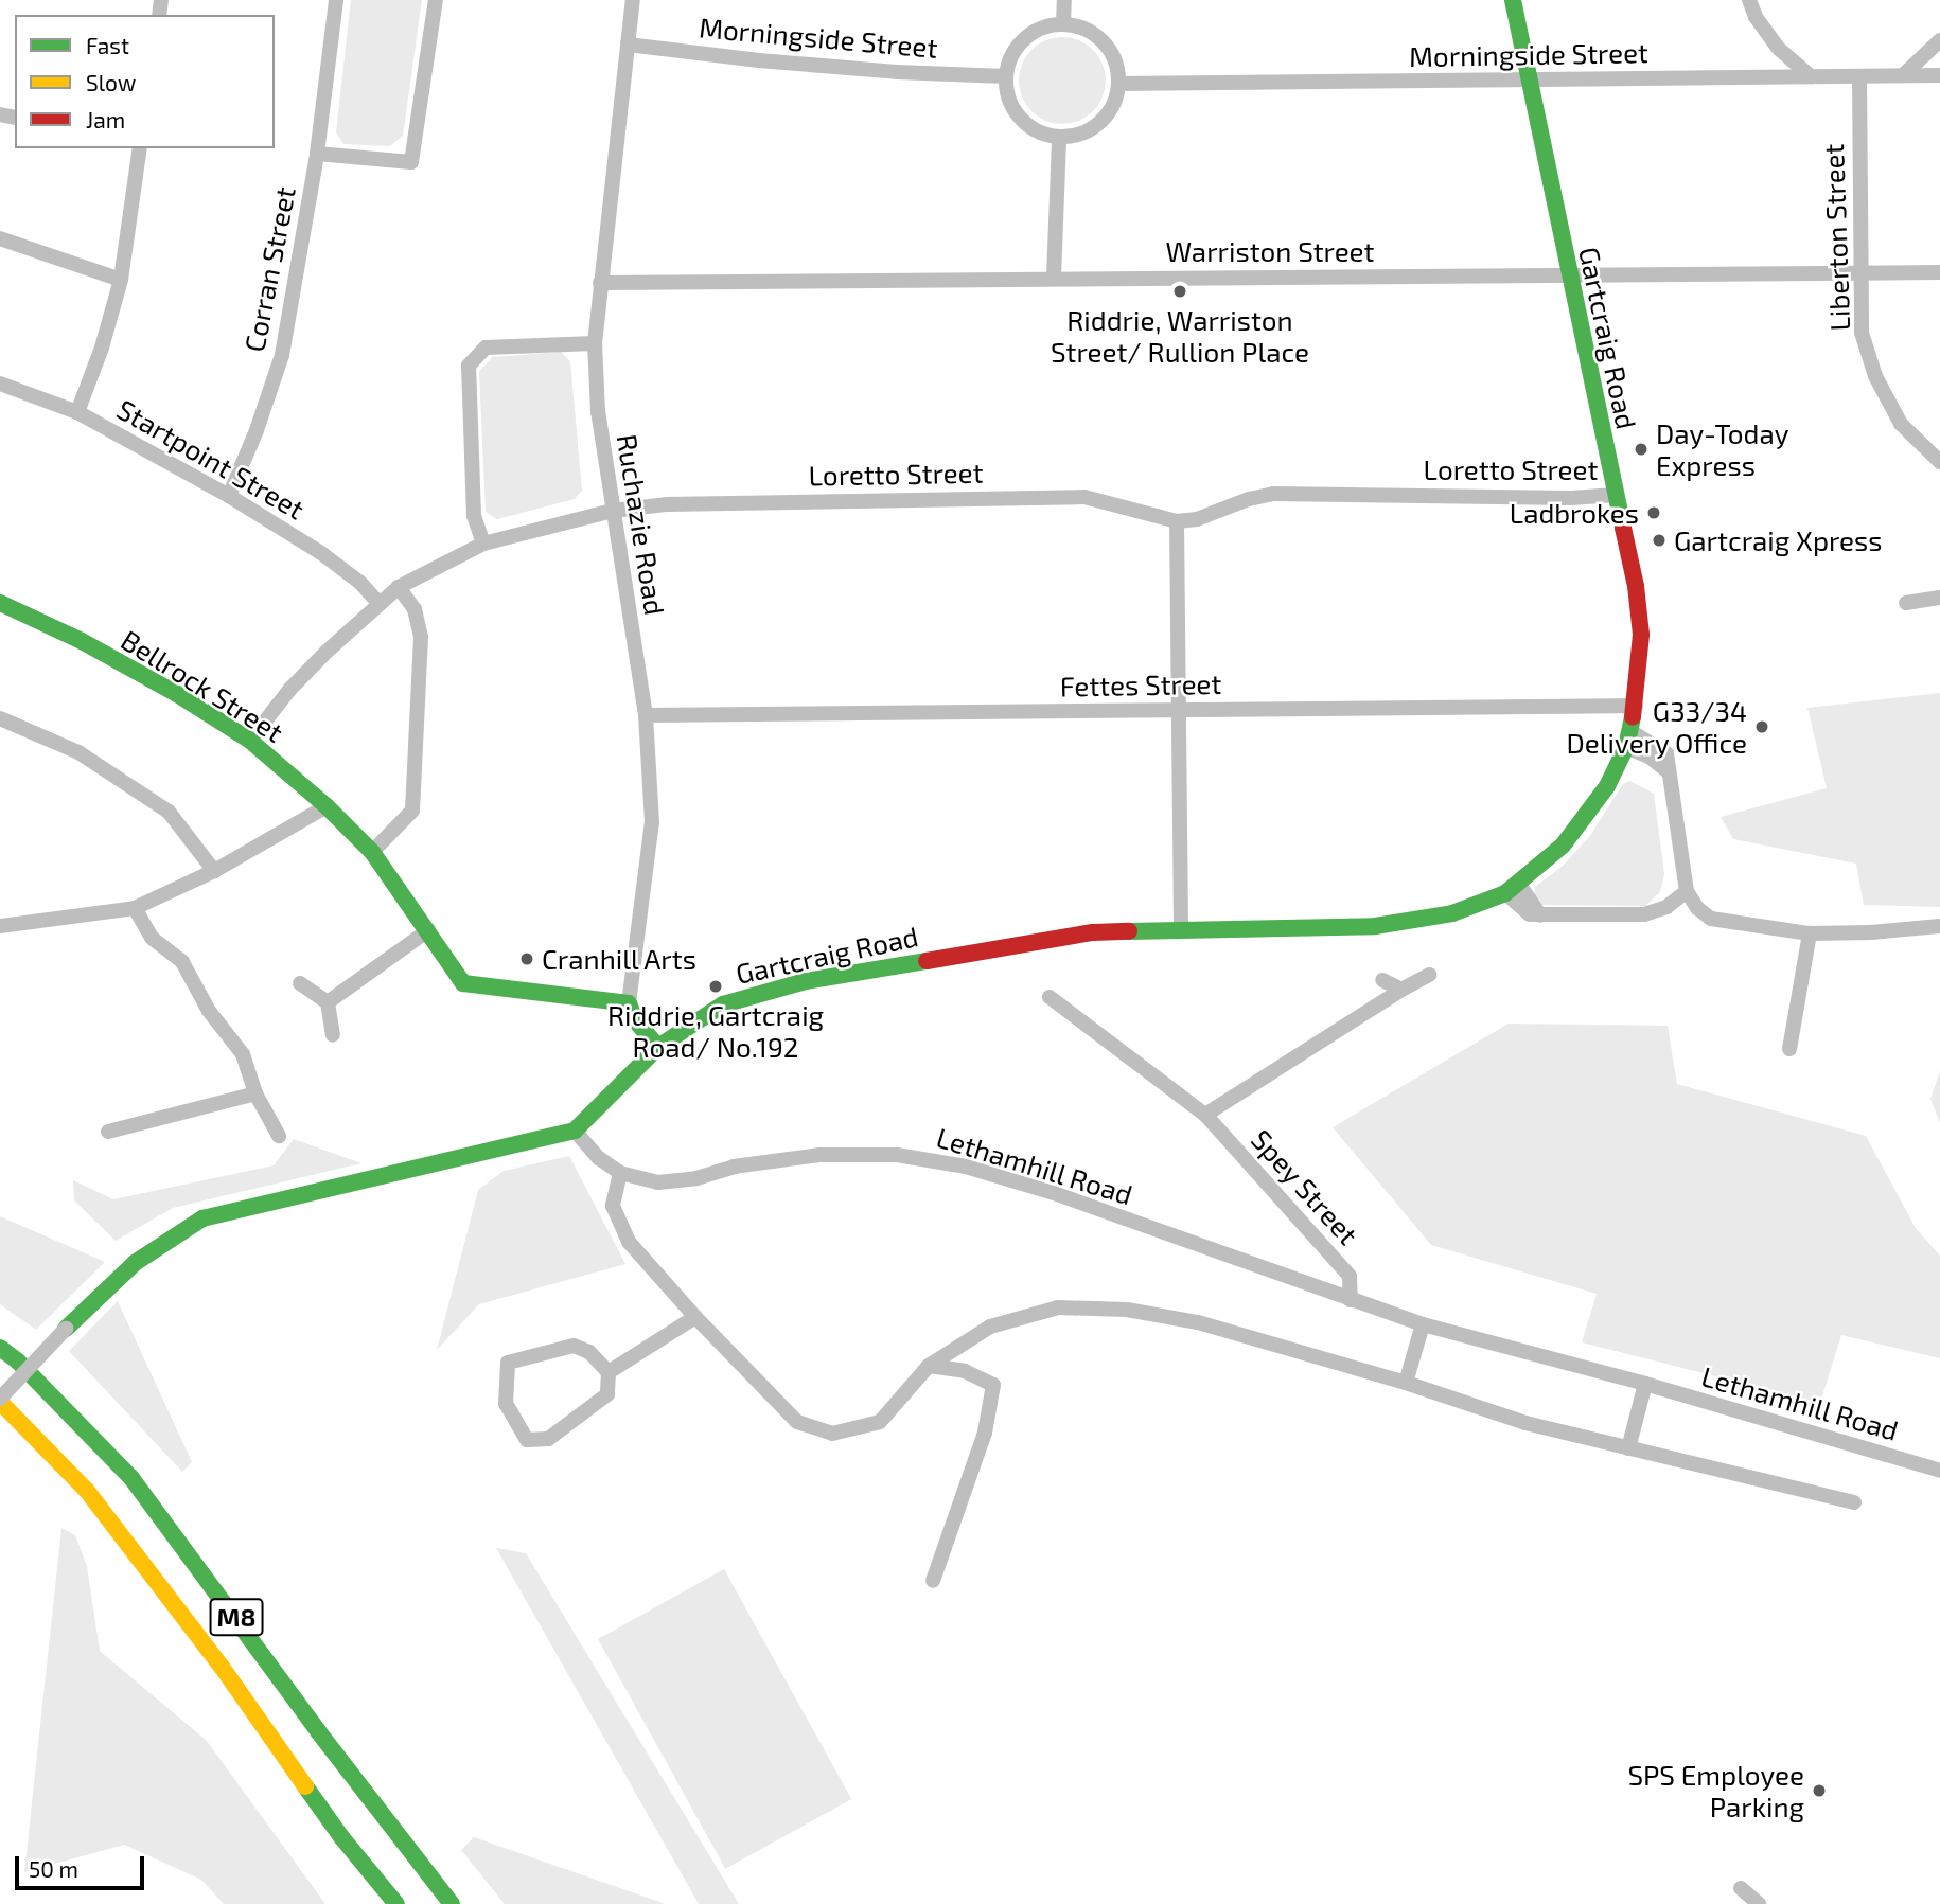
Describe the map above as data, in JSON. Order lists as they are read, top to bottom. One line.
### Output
{"streets":{"main road":["Gartcraig Road","Bellrock Street","M8"],"street":["Morningside Street","Liberton Street","Warriston Street","Corran Street","Startpoint Street","Loretto Street","Ruchazie Road","Fettes Street","Lethamhill Road","Spey Street"]},"crossings":[["Morningside Street","Liberton Street"],["Morningside Street","Gartcraig Road"],["Morningside Street","Ruchazie Road"],["Liberton Street","Warriston Street"],["Warriston Street","Gartcraig Road"],["Warriston Street","Ruchazie Road"],["Corran Street","Startpoint Street"],["Gartcraig Road","Loretto Street"],["Gartcraig Road","Fettes Street"],["Gartcraig Road","Lethamhill Road"],["Startpoint Street","Loretto Street"],["Loretto Street","Ruchazie Road"],["Loretto Street","Bellrock Street"],["Ruchazie Road","Fettes Street"],["Ruchazie Road","Bellrock Street"],["Lethamhill Road","Spey Street"]],"places":["Riddrie, Warriston Street/ Rullion Place","Day-Today Express","Ladbrokes","Gartcraig Xpress","G33/34 Delivery Office","Cranhill Arts","Riddrie, Gartcraig Road/ No.192","SPS Employee Parking"],"legend":["Fast","Slow","Jam"],"scale_bar":"50 m"}
